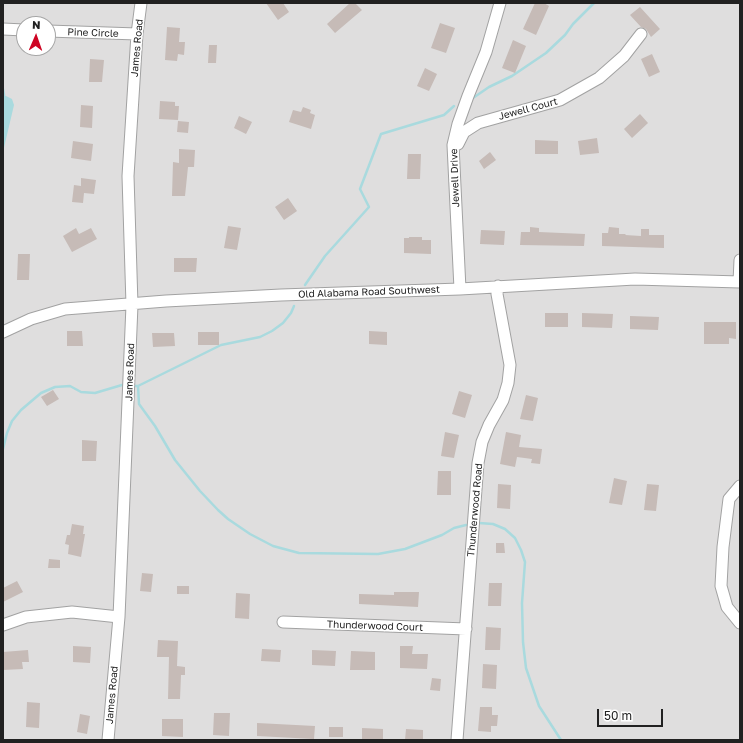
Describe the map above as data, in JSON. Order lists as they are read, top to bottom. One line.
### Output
{"streets":{"street":["Pine Circle","James Road","Jewell Court","Jewell Drive","Old Alabama Road Southwest","Thunderwood Road","Thunderwood Court"]},"crossings":[["Pine Circle","James Road"],["James Road","Old Alabama Road Southwest"],["Jewell Court","Jewell Drive"],["Jewell Drive","Old Alabama Road Southwest"],["Old Alabama Road Southwest","Thunderwood Road"],["Thunderwood Road","Thunderwood Court"]],"scale_bar":"50 m","north":"top"}
